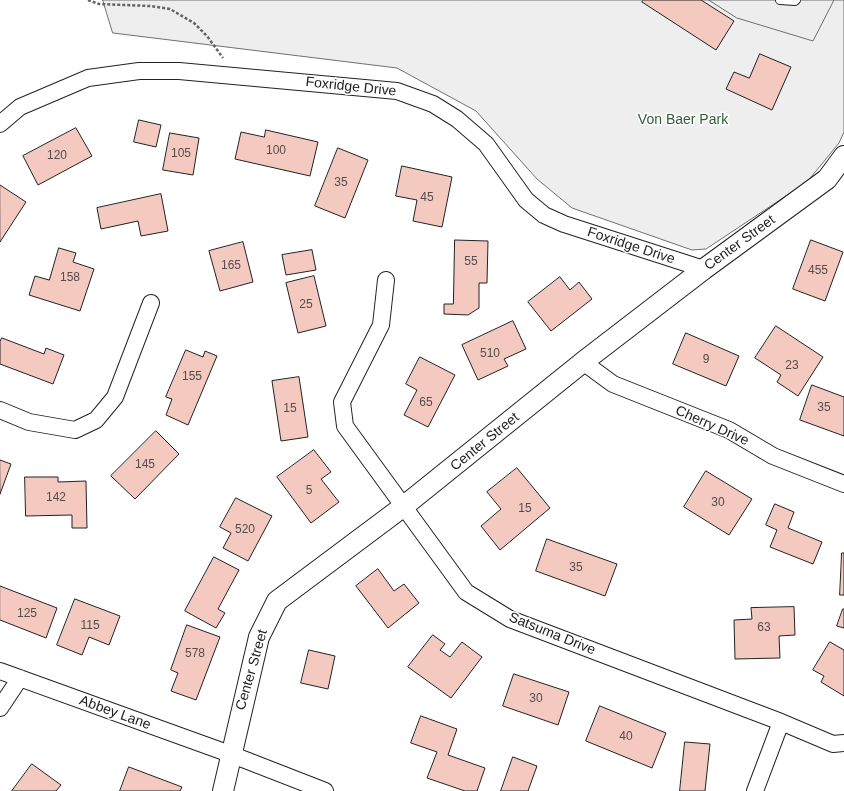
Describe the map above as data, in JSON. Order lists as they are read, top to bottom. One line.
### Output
{"streets":{"street":["Foxridge Drive","Center Street","Cherry Drive","Satsuma Drive","Abbey Lane"]},"crossings":[["Foxridge Drive","Center Street"],["Center Street","Cherry Drive"],["Center Street","Satsuma Drive"],["Center Street","Abbey Lane"]],"parks":["Von Baer Park"],"house_numbers":["100","105","120","35","45","55","165","455","158","25","510","9","23","155","65","35","15","145","5","142","30","15","520","35","125","115","63","578","30","40"]}
